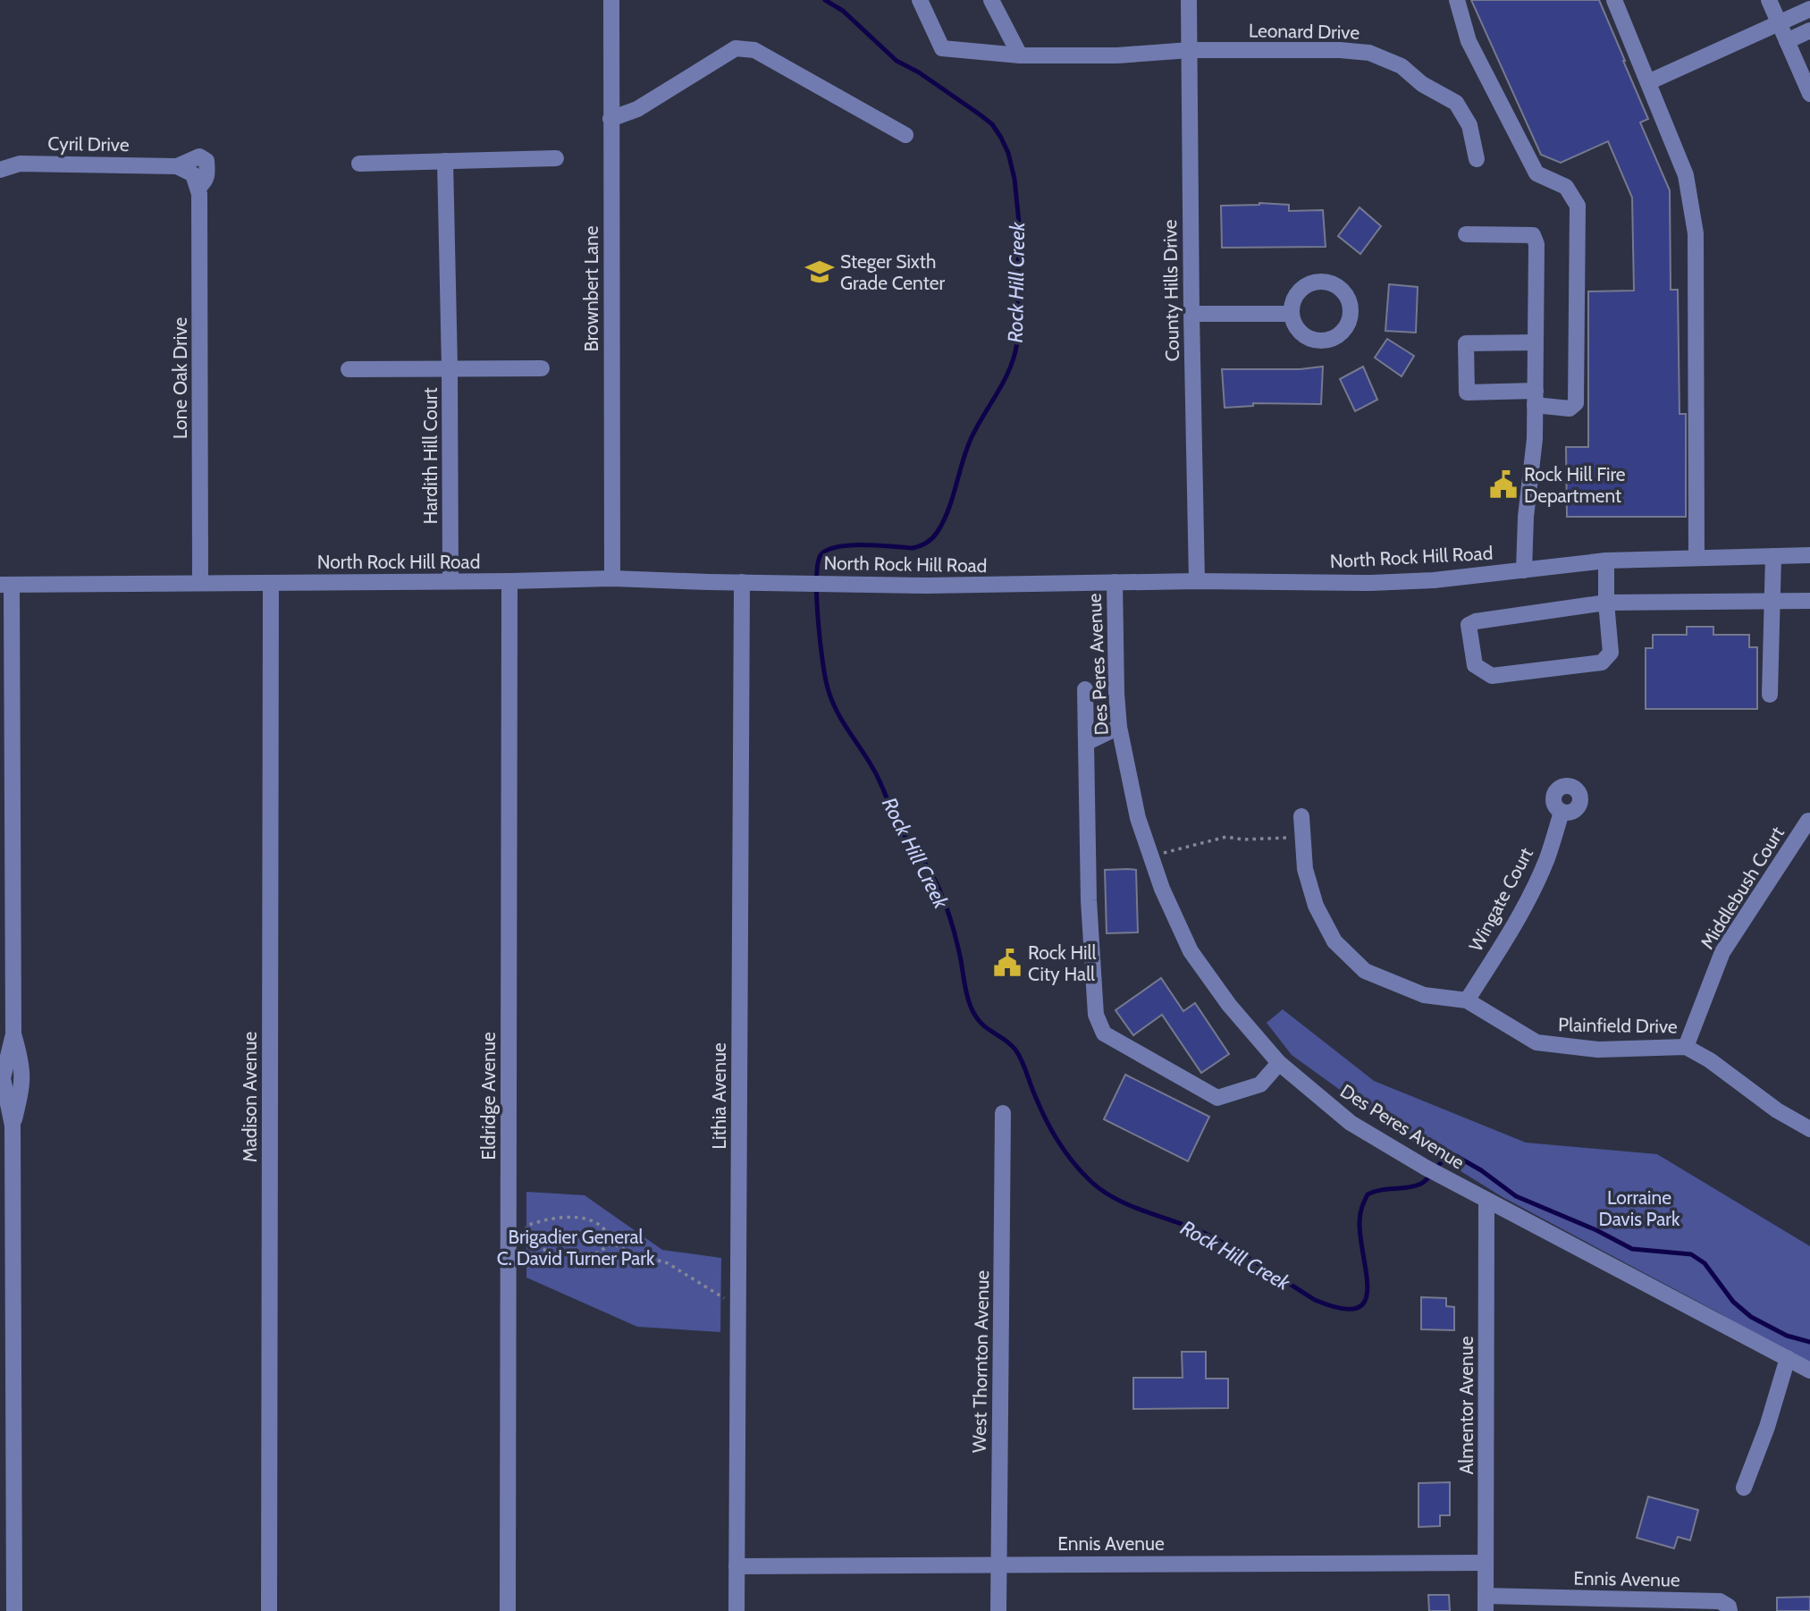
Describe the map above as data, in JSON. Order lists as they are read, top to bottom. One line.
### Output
{"streets":{"street":["Leonard Drive","Cyril Drive","Brownbert Lane","County Hills Drive","Lone Oak Drive","Hardith Hill Court","North Rock Hill Road","Des Peres Avenue","Middlebush Court","Wingate Court","Plainfield Drive","Eldridge Avenue","Lithia Avenue","Madison Avenue","West Thornton Avenue","Almentor Avenue","Ennis Avenue"]},"crossings":[["Leonard Drive","County Hills Drive"],["Cyril Drive","Lone Oak Drive"],["Brownbert Lane","North Rock Hill Road"],["County Hills Drive","North Rock Hill Road"],["Lone Oak Drive","North Rock Hill Road"],["Hardith Hill Court","North Rock Hill Road"],["North Rock Hill Road","Des Peres Avenue"],["North Rock Hill Road","Eldridge Avenue"],["North Rock Hill Road","Lithia Avenue"],["North Rock Hill Road","Madison Avenue"],["Des Peres Avenue","Almentor Avenue"],["Middlebush Court","Plainfield Drive"],["Wingate Court","Plainfield Drive"],["Lithia Avenue","Ennis Avenue"],["West Thornton Avenue","Ennis Avenue"],["Almentor Avenue","Ennis Avenue"]],"water":["Rock Hill Creek"],"parks":["Lorraine Davis Park","Brigadier General C. David Turner Park"],"places":{"school or university":["Steger Sixth Grade Center"],"public building":["Rock Hill Fire Department","Rock Hill City Hall"]}}
